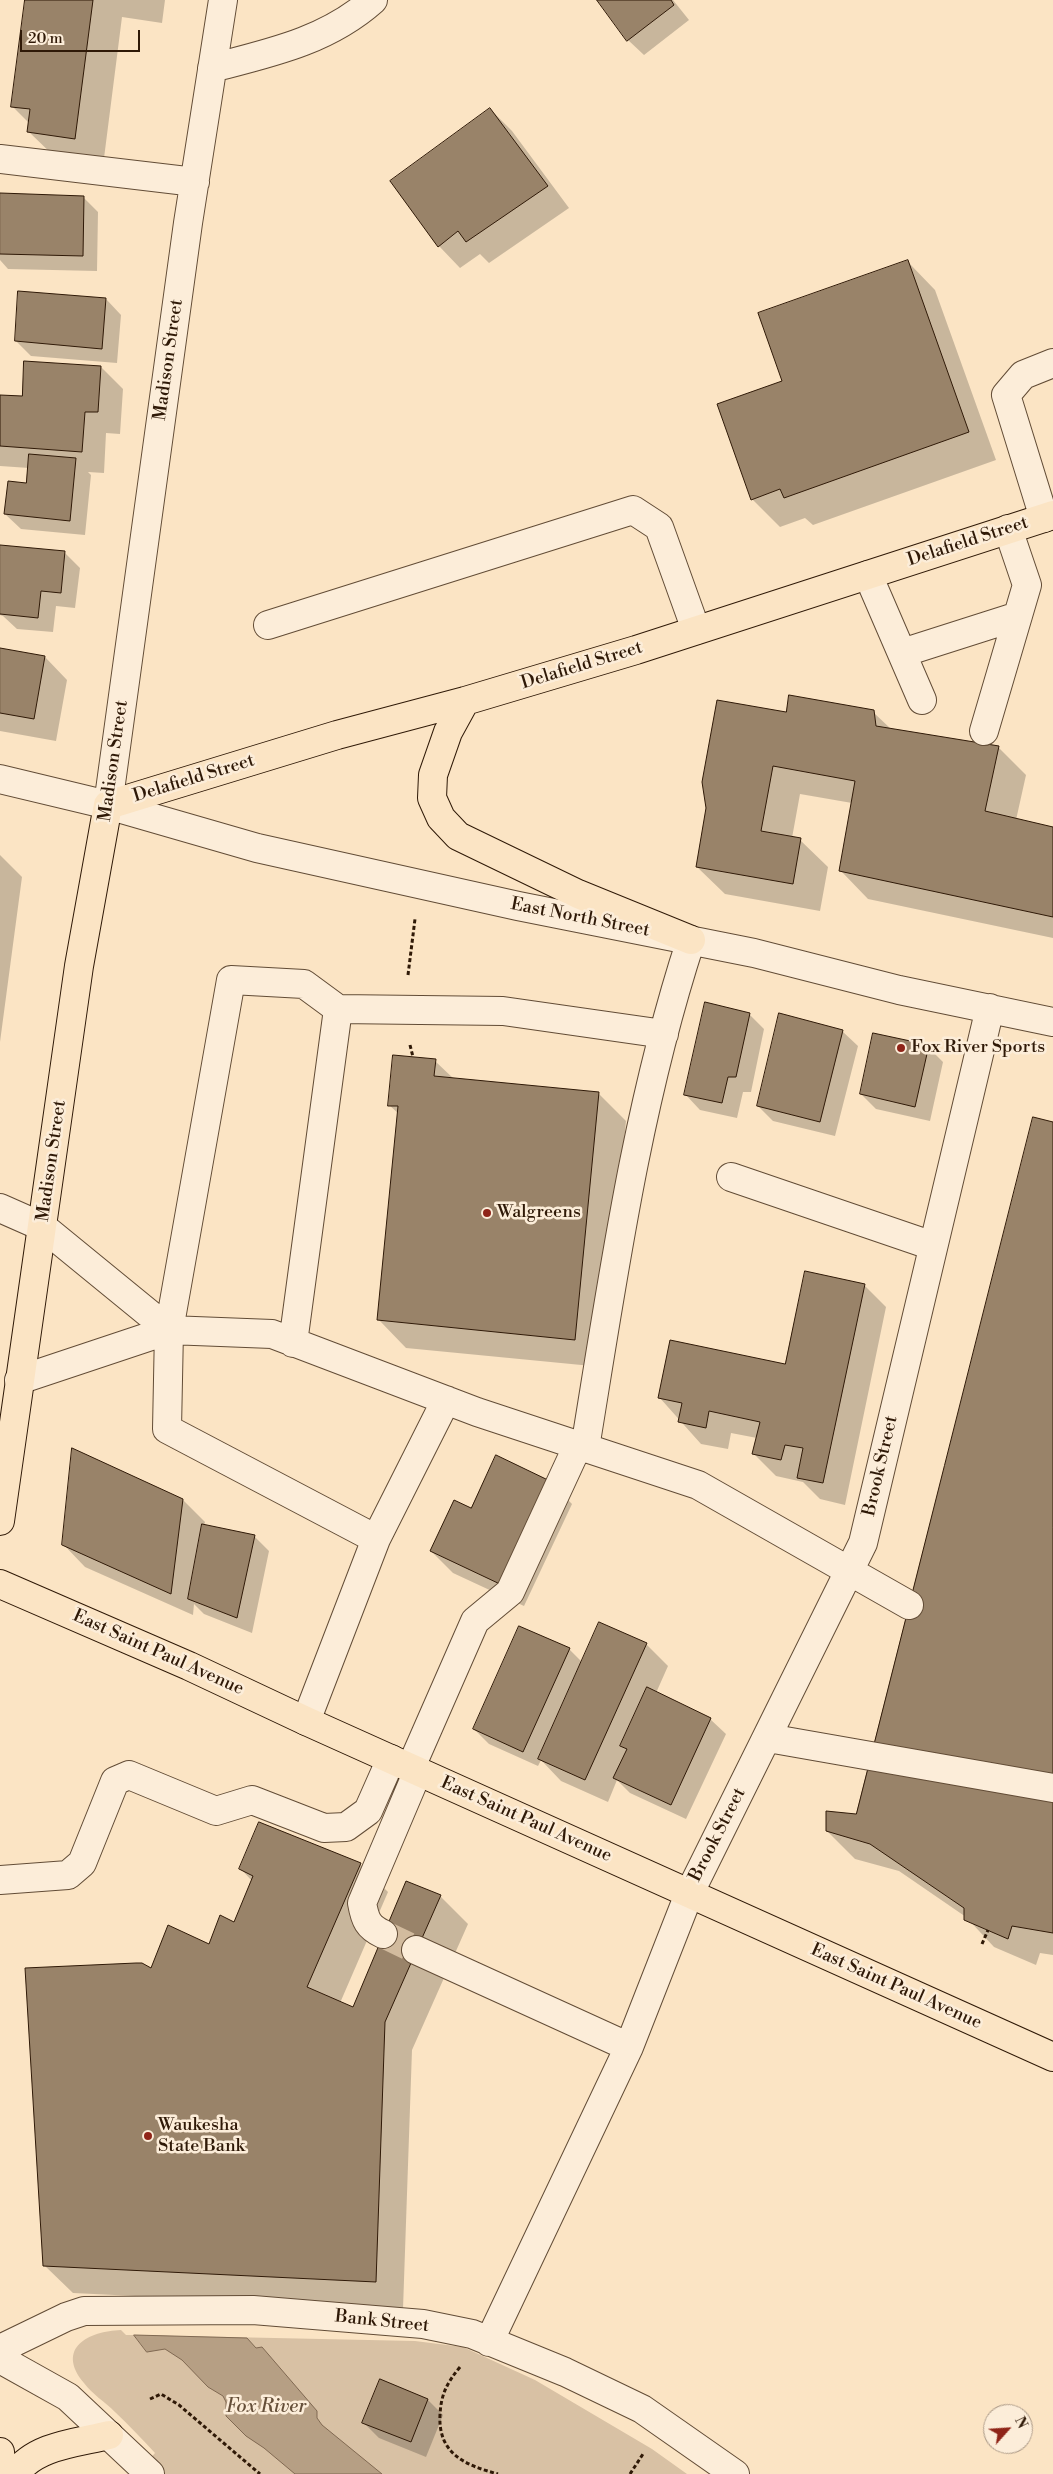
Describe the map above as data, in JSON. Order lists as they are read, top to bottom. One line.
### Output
{"streets":{"main road":["Madison Street","Delafield Street","East Saint Paul Avenue"],"street":["East North Street","Brook Street","Bank Street"]},"crossings":[["Madison Street","Delafield Street"],["Madison Street","East North Street"],["Delafield Street","East North Street"],["East North Street","Brook Street"],["Brook Street","East Saint Paul Avenue"],["Brook Street","Bank Street"]],"water":["Fox River"],"places":["Fox River Sports","Walgreens","Waukesha State Bank"],"scale_bar":"20 m","north":"top right"}
